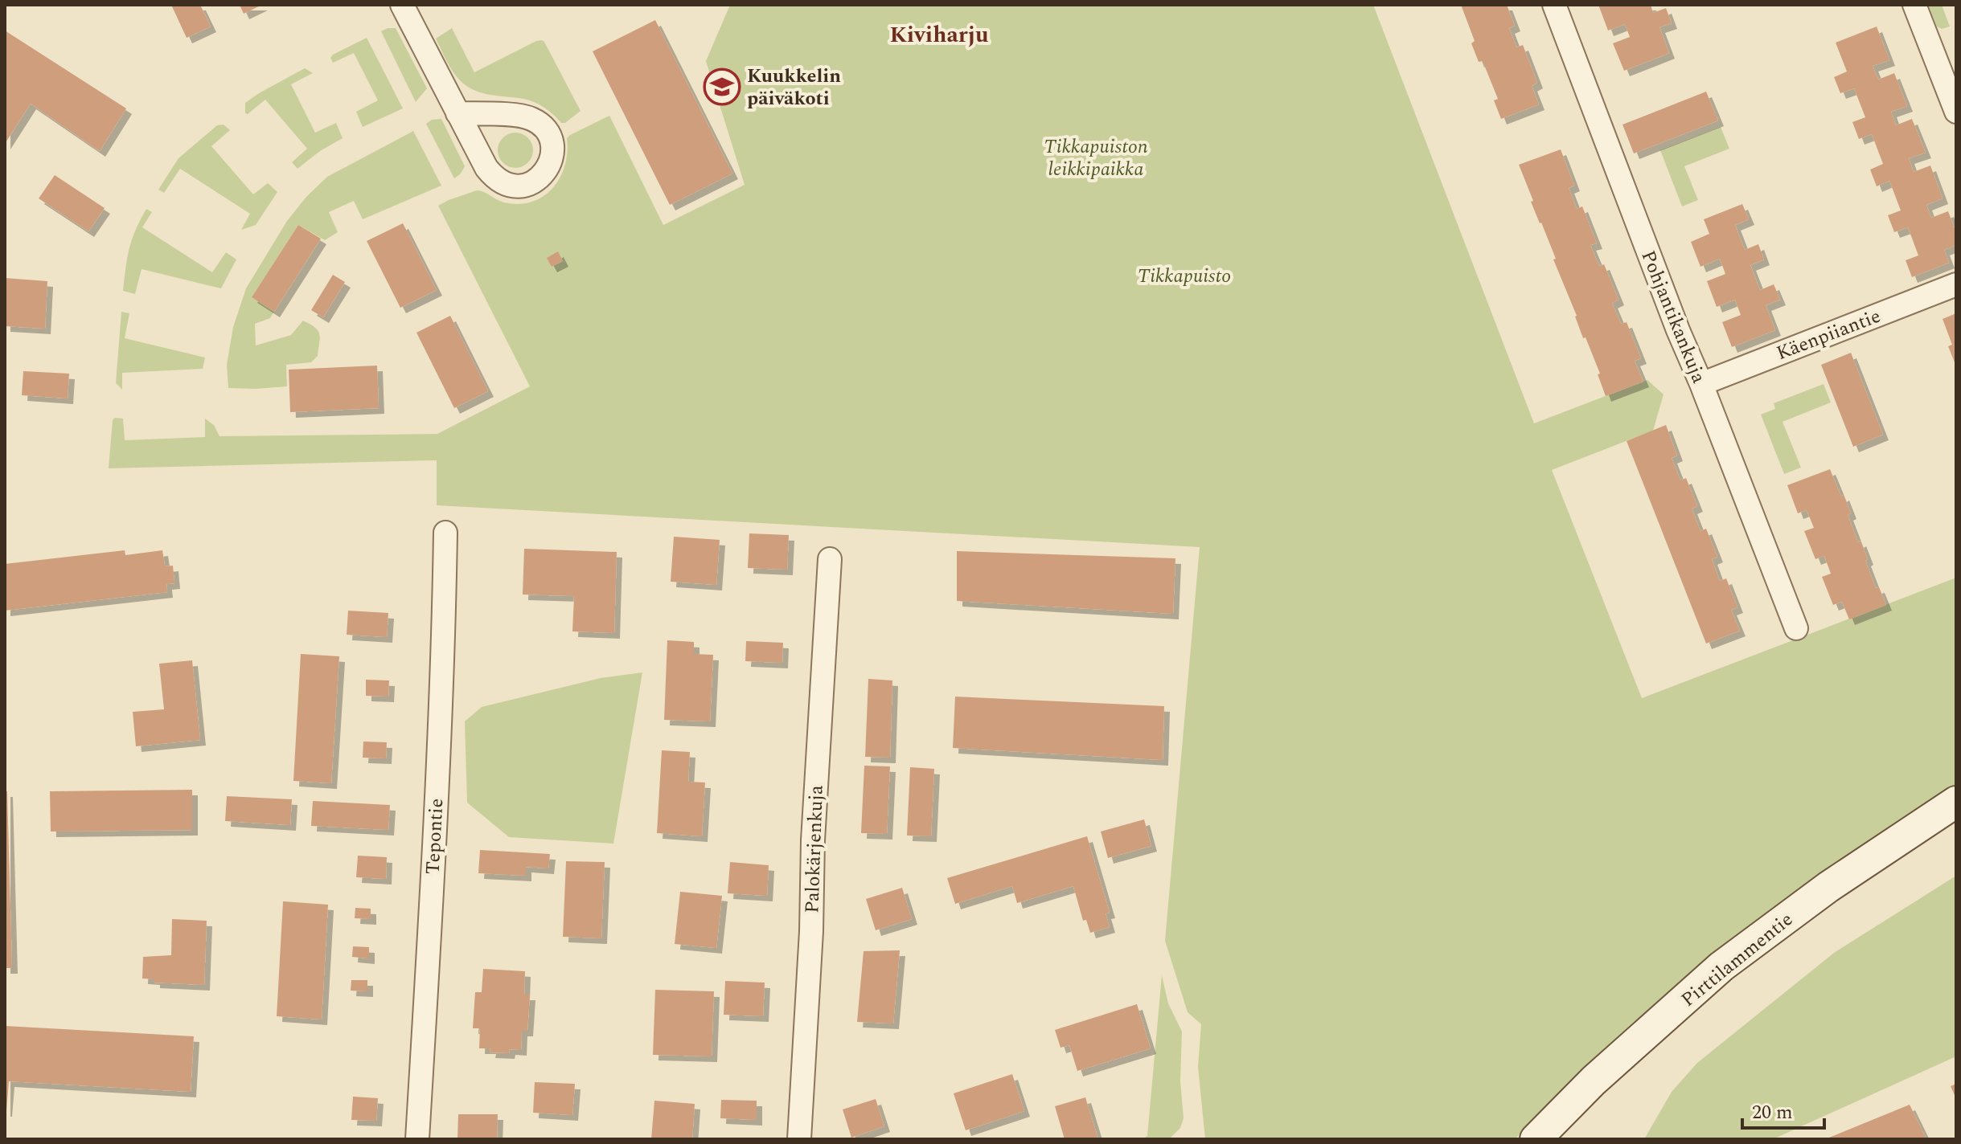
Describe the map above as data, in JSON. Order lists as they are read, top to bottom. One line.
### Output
{"streets":{"street":["Pohjantikankuja","Käenpiiantie","Tepontie","Palokärjenkuja","Pirttilammentie"]},"crossings":[["Pohjantikankuja","Käenpiiantie"]],"districts":["Kiviharju"],"parks":["Tikkapuiston leikkipaikka","Tikkapuisto"],"places":{"school or university":["Kuukkelin päiväkoti"]},"scale_bar":"20 m"}
